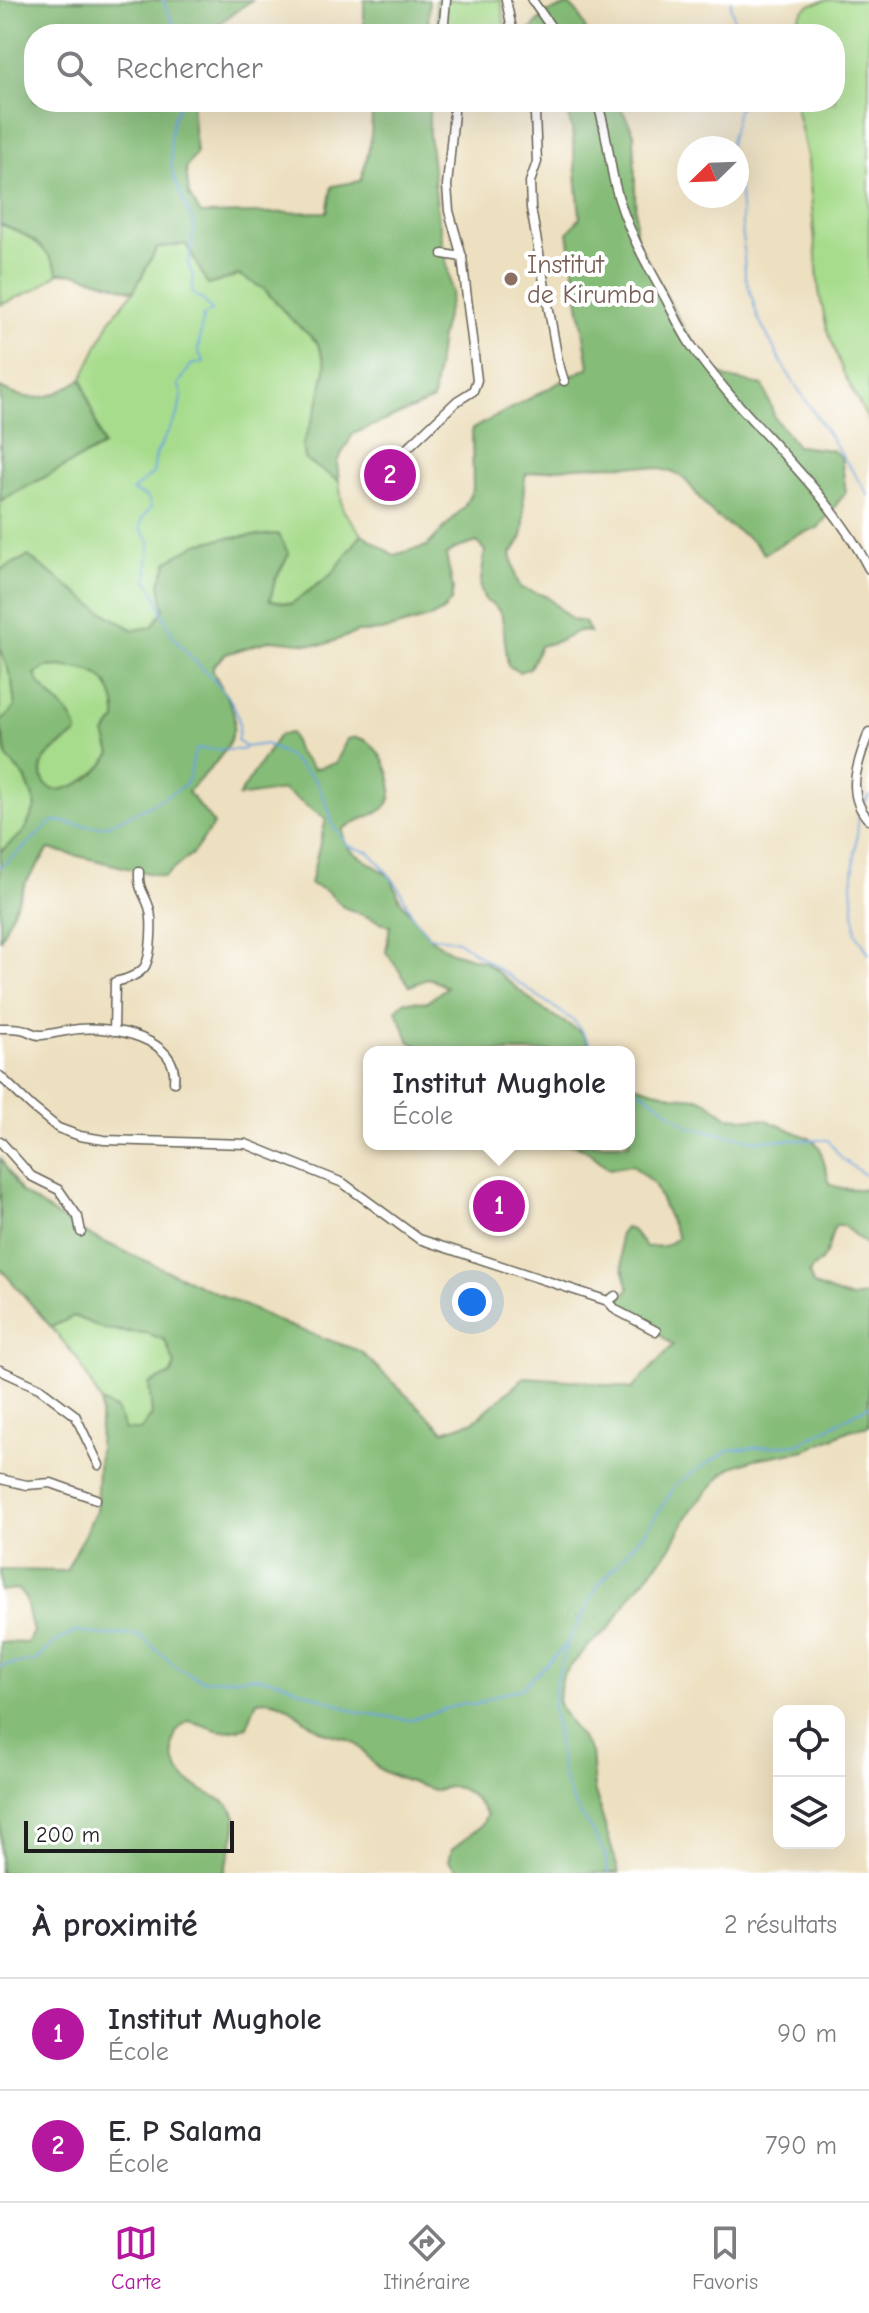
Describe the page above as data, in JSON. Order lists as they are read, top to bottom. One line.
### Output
{"places":["Institut de Kirumba"],"scale_bar":"200 m","north":"bottom left","page":{"search":"Rechercher","pins":["2","1"],"popup":["Institut Mughole","École"],"scale":"200 m","heading":["À proximité","2 résultats"],"list":[{"mark":"1","name":"Institut Mughole","note":"École","value":"90 m"},{"mark":"2","name":"E. P Salama","note":"École","value":"790 m"}],"nav":["Carte","Itinéraire","Favoris"]}}
